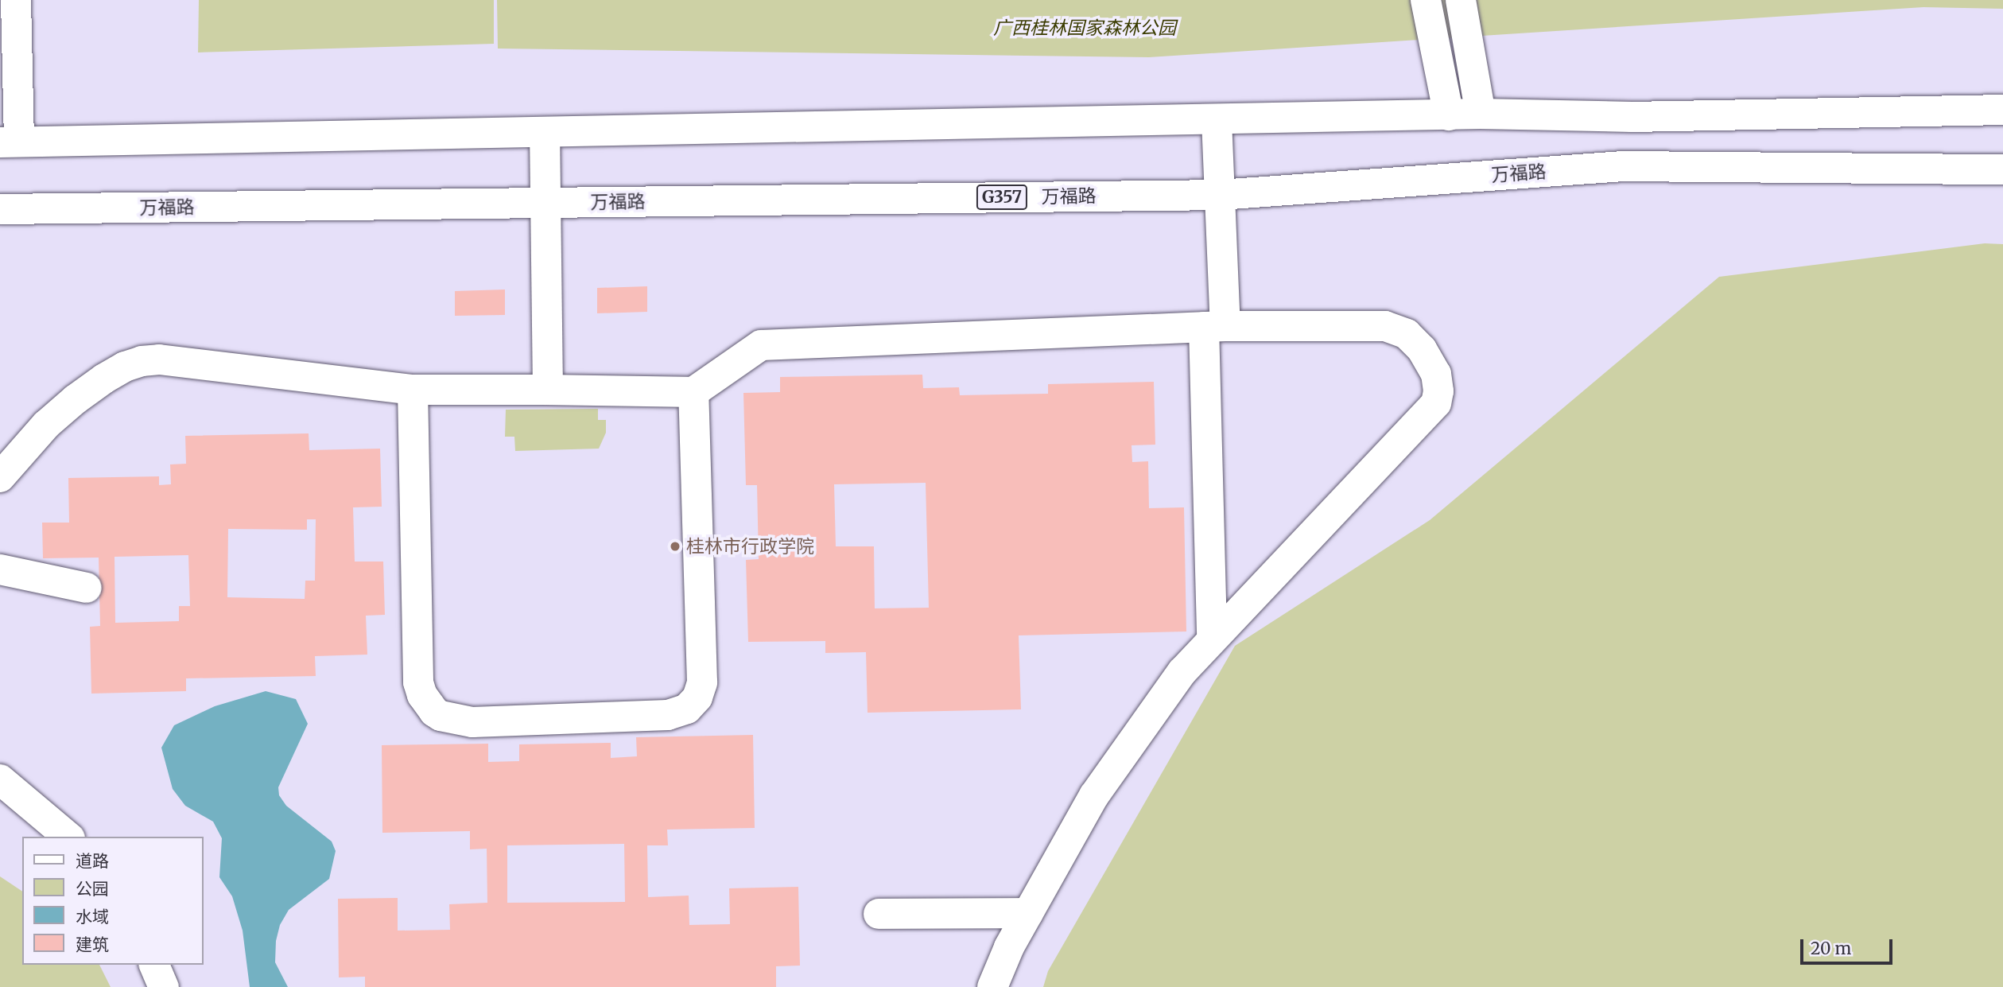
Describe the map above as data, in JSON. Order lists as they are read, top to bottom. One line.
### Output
{"streets":{"main road":["万福路","G357"]},"parks":["广西桂林国家森林公园"],"places":["桂林市行政学院"],"legend":["道路","公园","水域","建筑"],"scale_bar":"20 m"}
